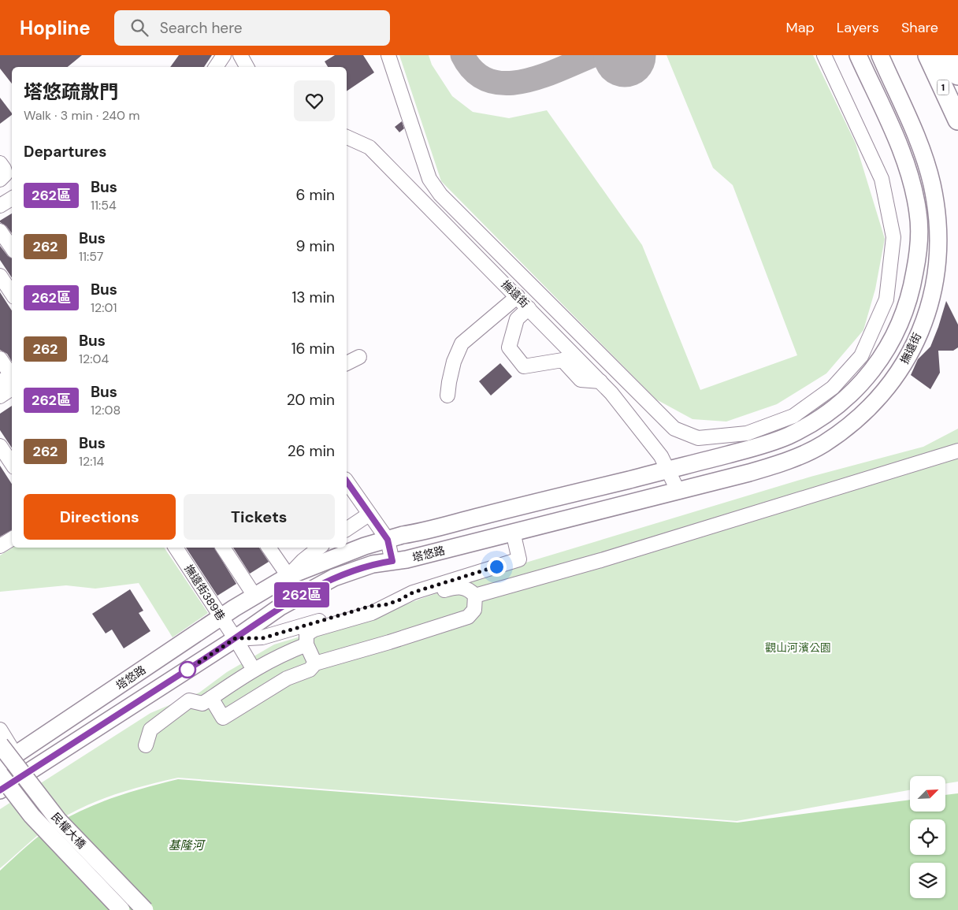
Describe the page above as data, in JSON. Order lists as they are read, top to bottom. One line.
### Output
{"streets":{"highway":["1"],"main road":["撫遠街","塔悠路","民權大橋"],"street":["撫遠街389巷"]},"crossings":[["撫遠街","塔悠路"],["塔悠路","撫遠街389巷"]],"water":["基隆河"],"parks":["觀山河濱公園"],"lines":["bus line 262區"],"north":"top right","page":{"header":"Hopline","search":"Search here","nav":["Map","Layers","Share"],"on_map":"262區","heading":[["塔悠疏散門","Walk · 3 min · 240 m"],"Departures"],"list":[{"mark":"262區","name":"Bus","note":"11:54","value":"6 min"},{"mark":"262","name":"Bus","note":"11:57","value":"9 min"},{"mark":"262區","name":"Bus","note":"12:01","value":"13 min"},{"mark":"262","name":"Bus","note":"12:04","value":"16 min"},{"mark":"262區","name":"Bus","note":"12:08","value":"20 min"},{"mark":"262","name":"Bus","note":"12:14","value":"26 min"}],"buttons":["Directions","Tickets"]}}
